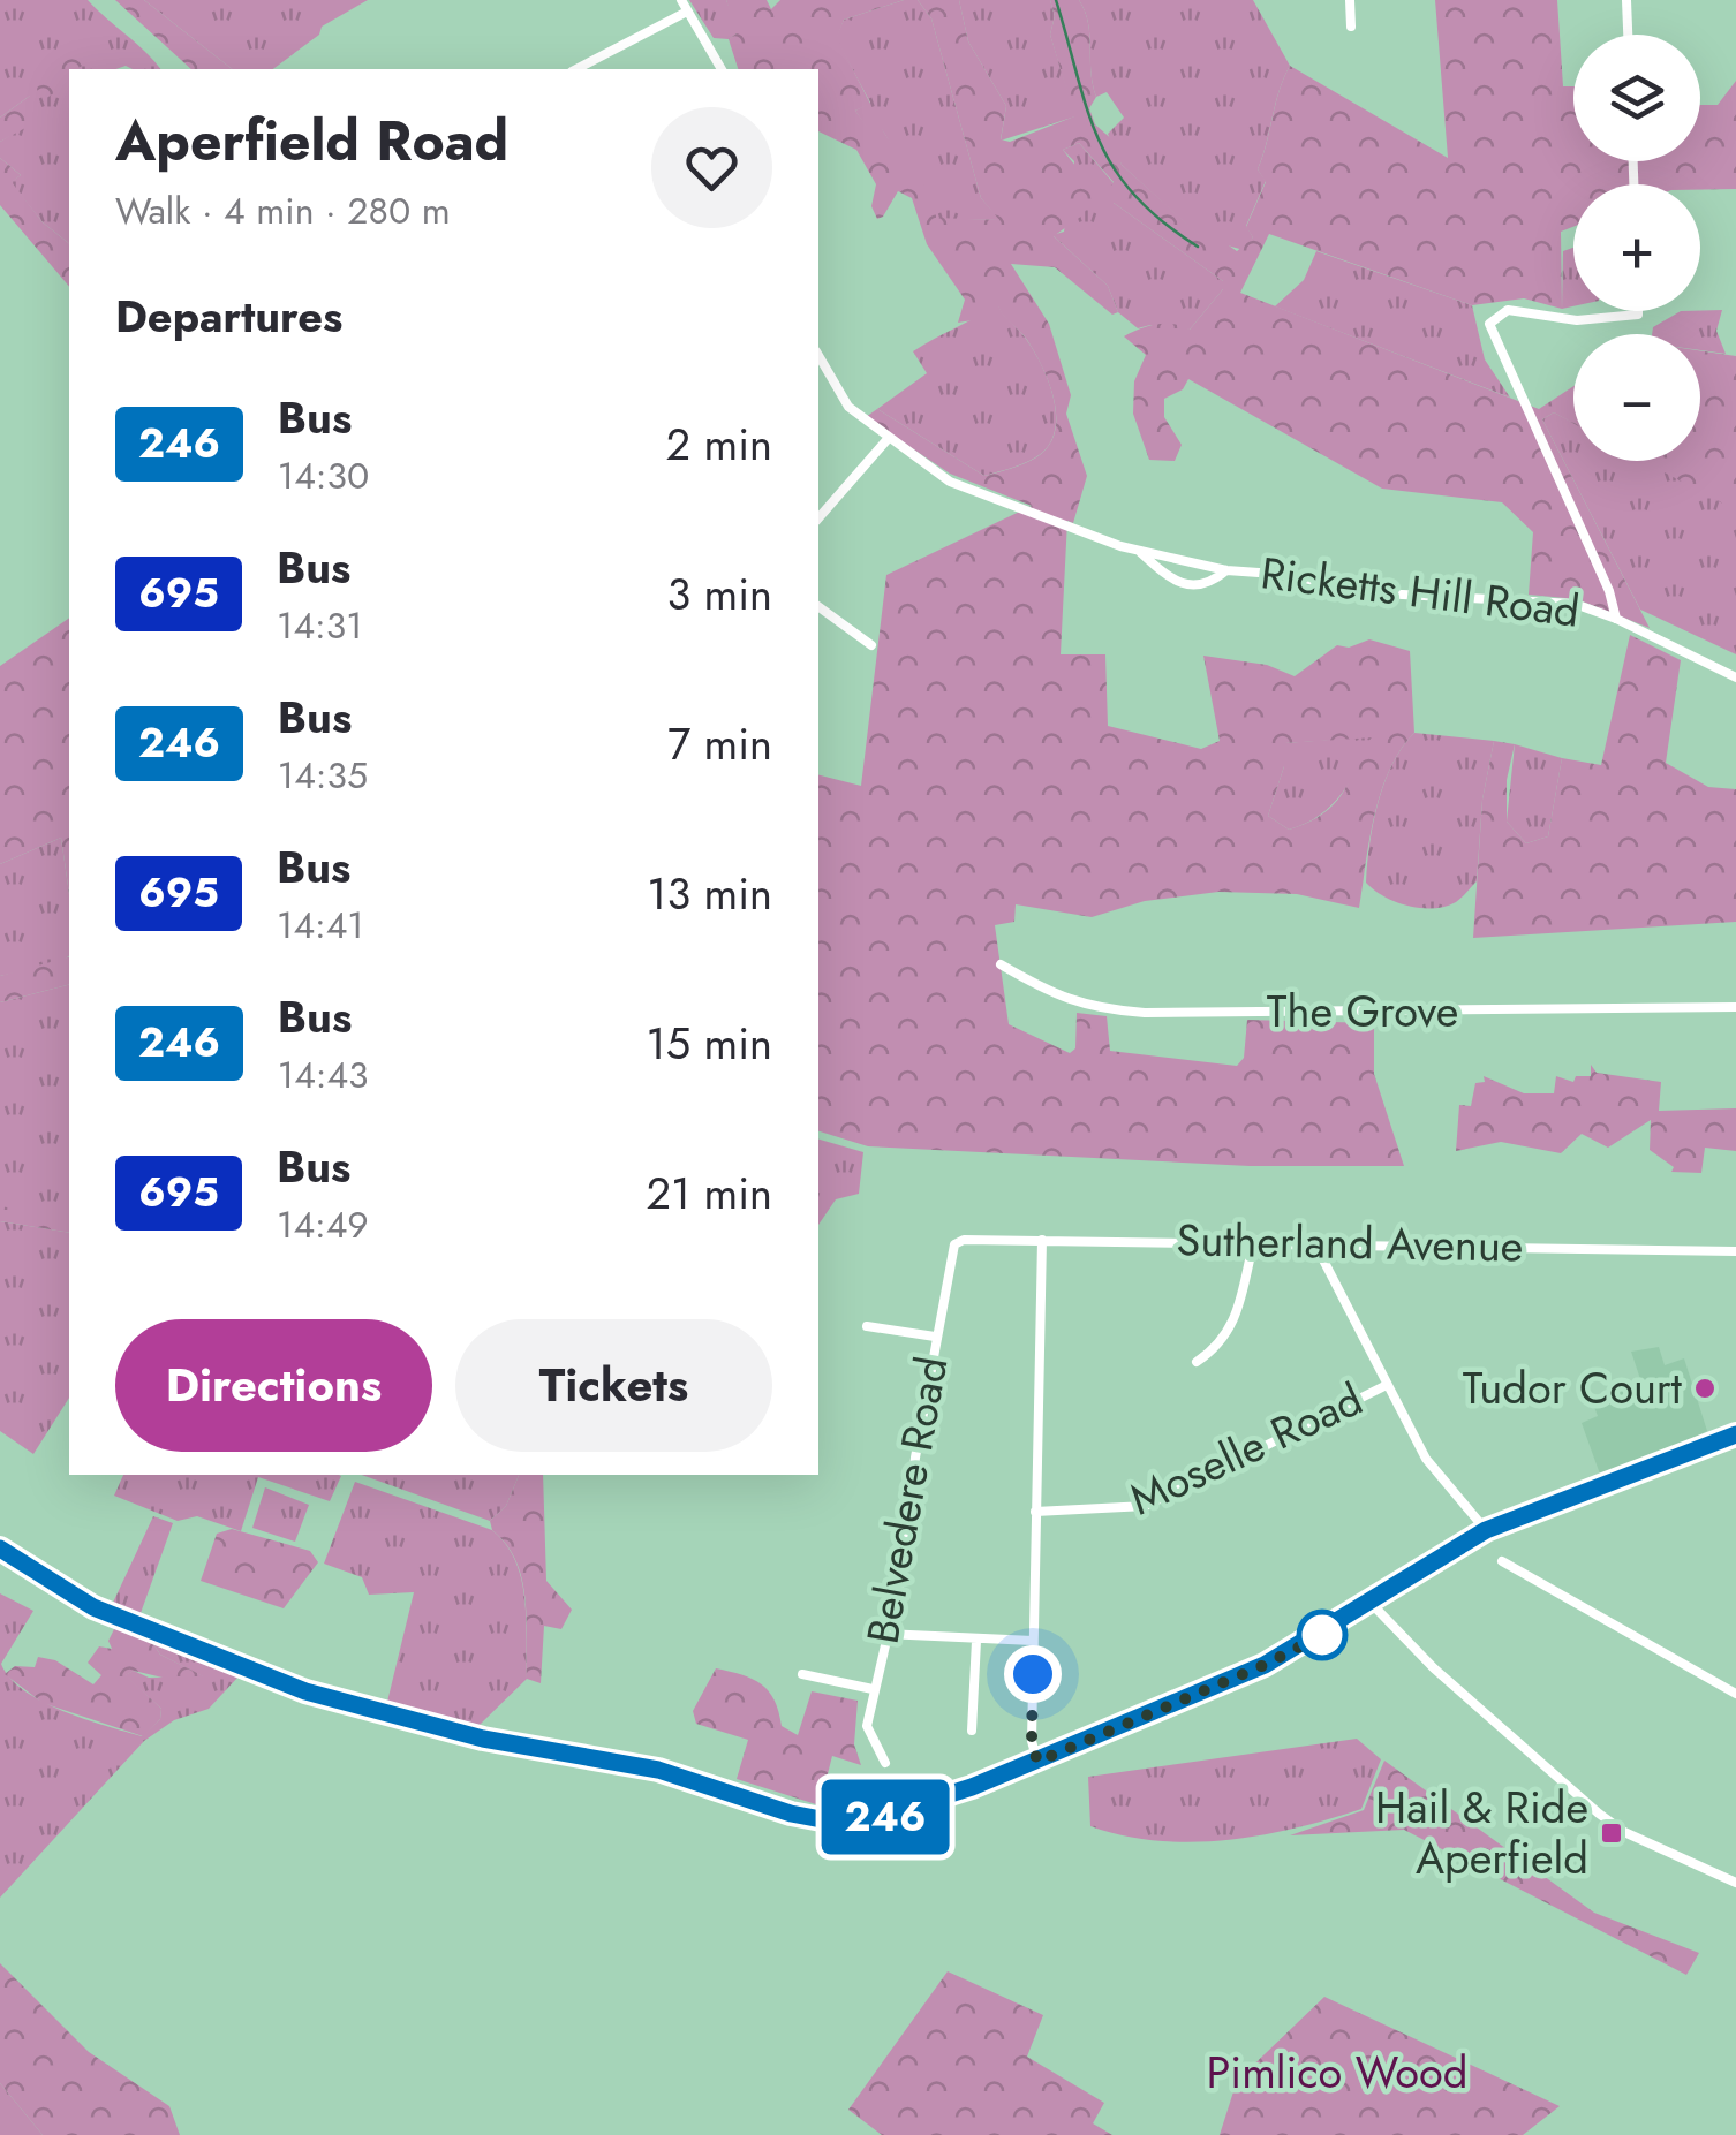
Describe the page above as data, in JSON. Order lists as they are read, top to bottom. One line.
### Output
{"streets":{"street":["Ricketts Hill Road","The Grove","Sutherland Avenue","Moselle Road","Belvedere Road"]},"crossings":[["Sutherland Avenue","Belvedere Road"]],"parks":["Pimlico Wood"],"places":{"other":["Tudor Court"],"transit":["Hail & Ride Aperfield"]},"lines":["bus line 246"],"page":{"on_map":"246","map_buttons":["+","−"],"heading":[["Aperfield Road","Walk · 4 min · 280 m"],"Departures"],"list":[{"mark":"246","name":"Bus","note":"14:30","value":"2 min"},{"mark":"695","name":"Bus","note":"14:31","value":"3 min"},{"mark":"246","name":"Bus","note":"14:35","value":"7 min"},{"mark":"695","name":"Bus","note":"14:41","value":"13 min"},{"mark":"246","name":"Bus","note":"14:43","value":"15 min"},{"mark":"695","name":"Bus","note":"14:49","value":"21 min"}],"buttons":["Directions","Tickets"]}}
